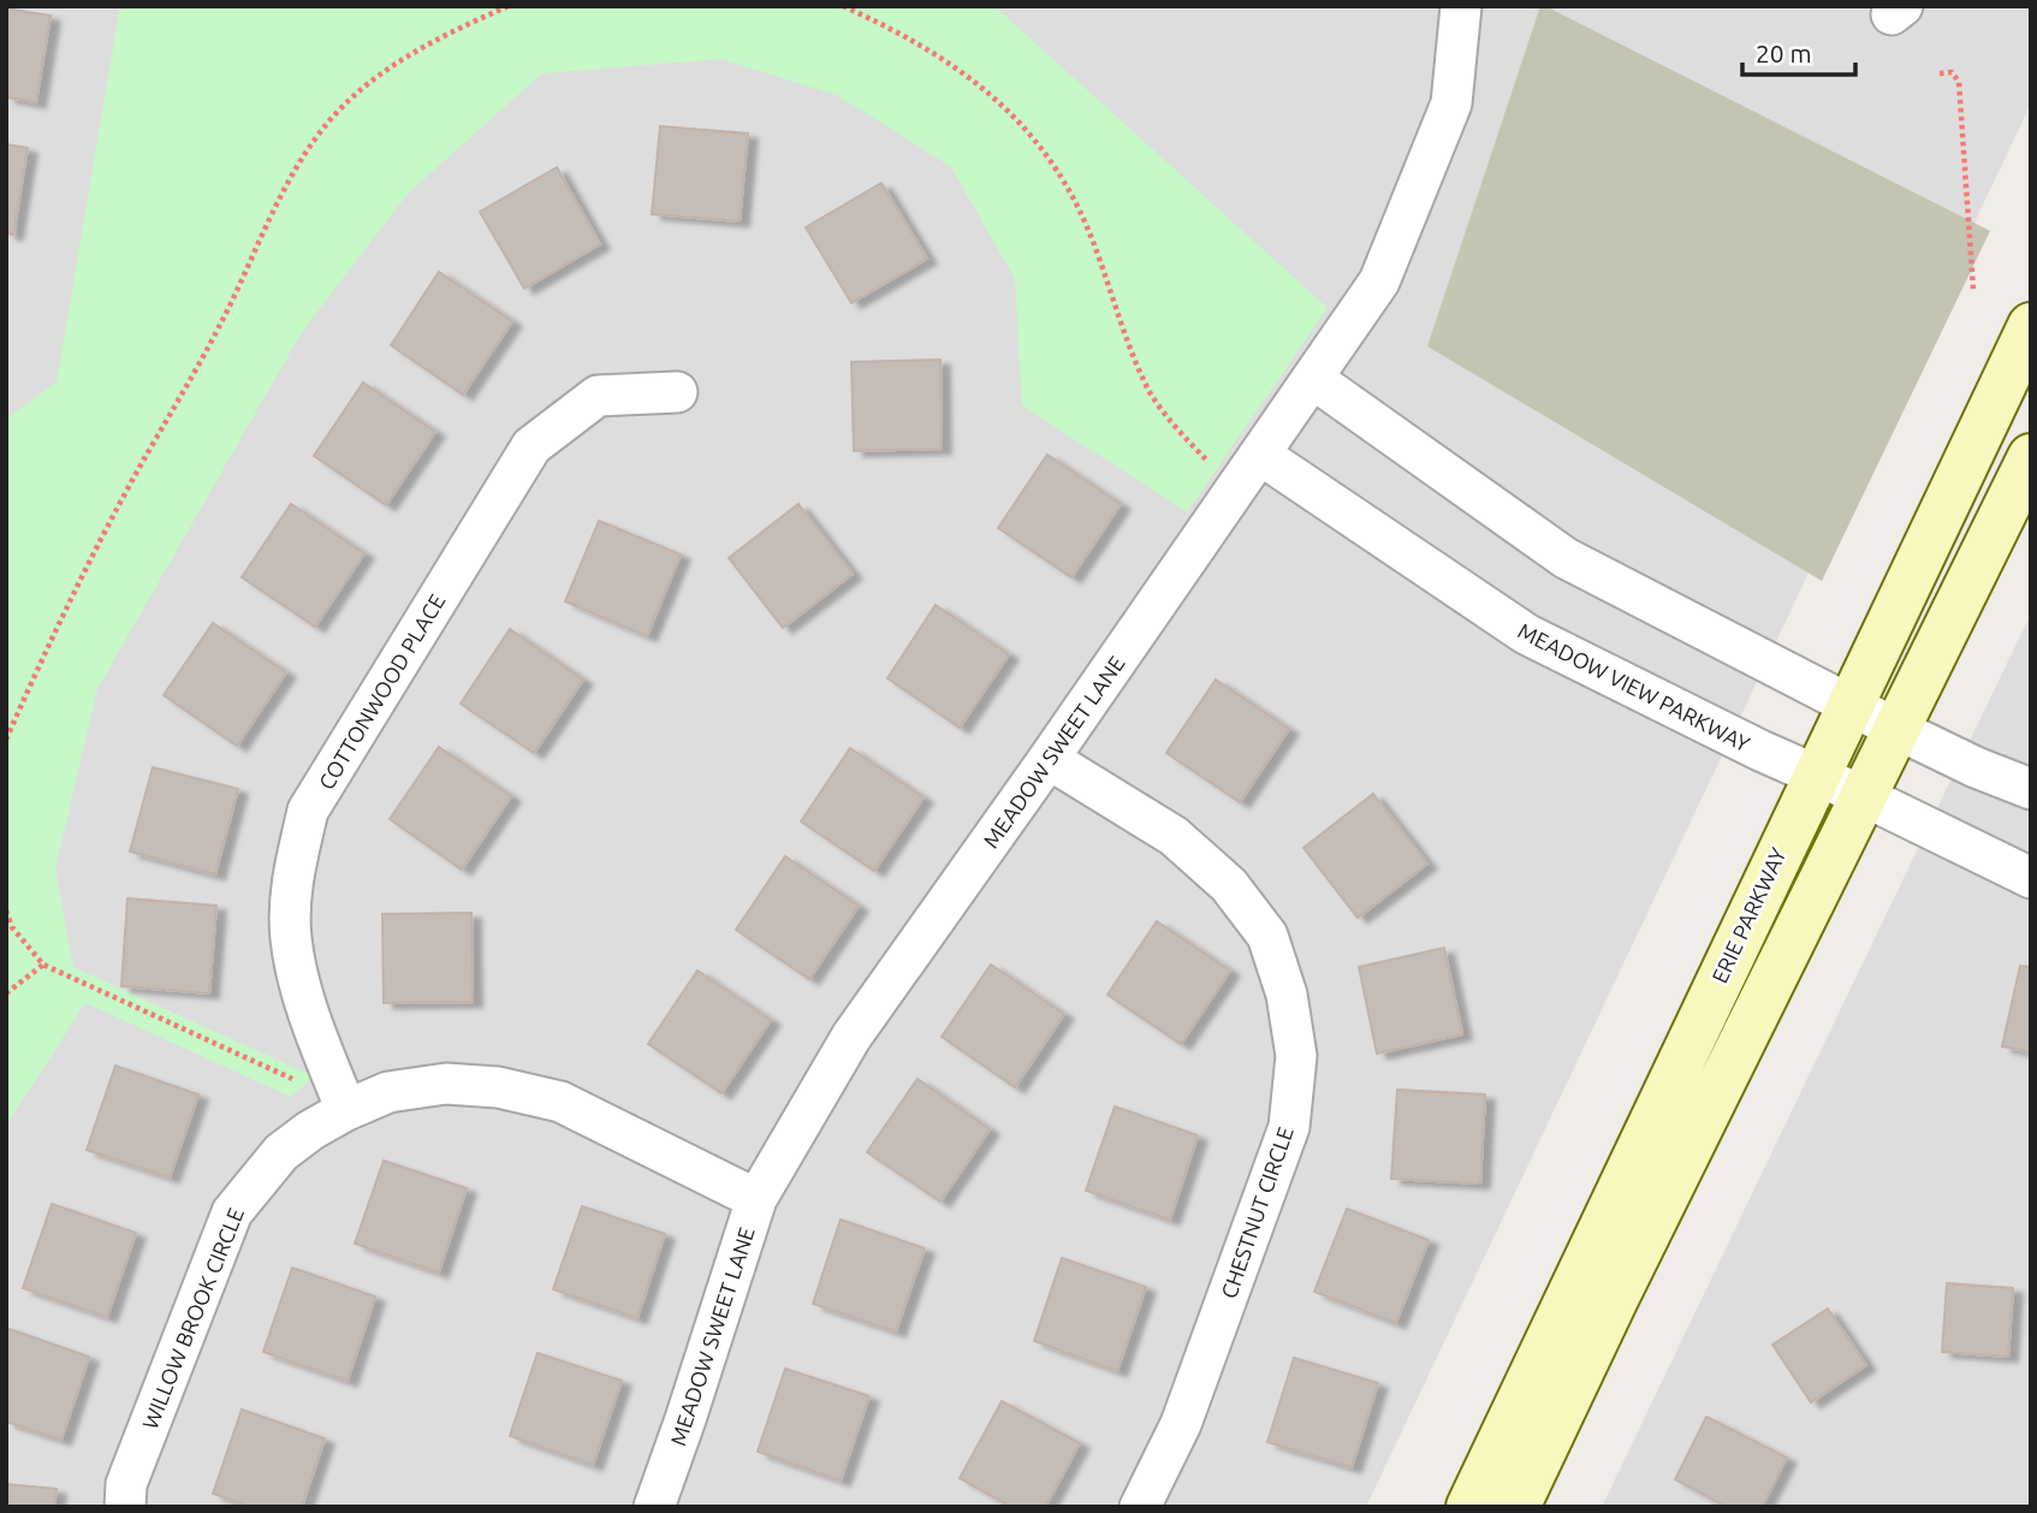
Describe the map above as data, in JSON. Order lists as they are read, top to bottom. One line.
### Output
{"streets":{"main road":["ERIE PARKWAY"],"street":["MEADOW VIEW PARKWAY","COTTONWOOD PLACE","MEADOW SWEET LANE","CHESTNUT CIRCLE","WILLOW BROOK CIRCLE"]},"crossings":[["MEADOW VIEW PARKWAY","MEADOW SWEET LANE"],["MEADOW VIEW PARKWAY","ERIE PARKWAY"],["COTTONWOOD PLACE","WILLOW BROOK CIRCLE"],["MEADOW SWEET LANE","CHESTNUT CIRCLE"],["MEADOW SWEET LANE","WILLOW BROOK CIRCLE"]],"scale_bar":"20 m"}
